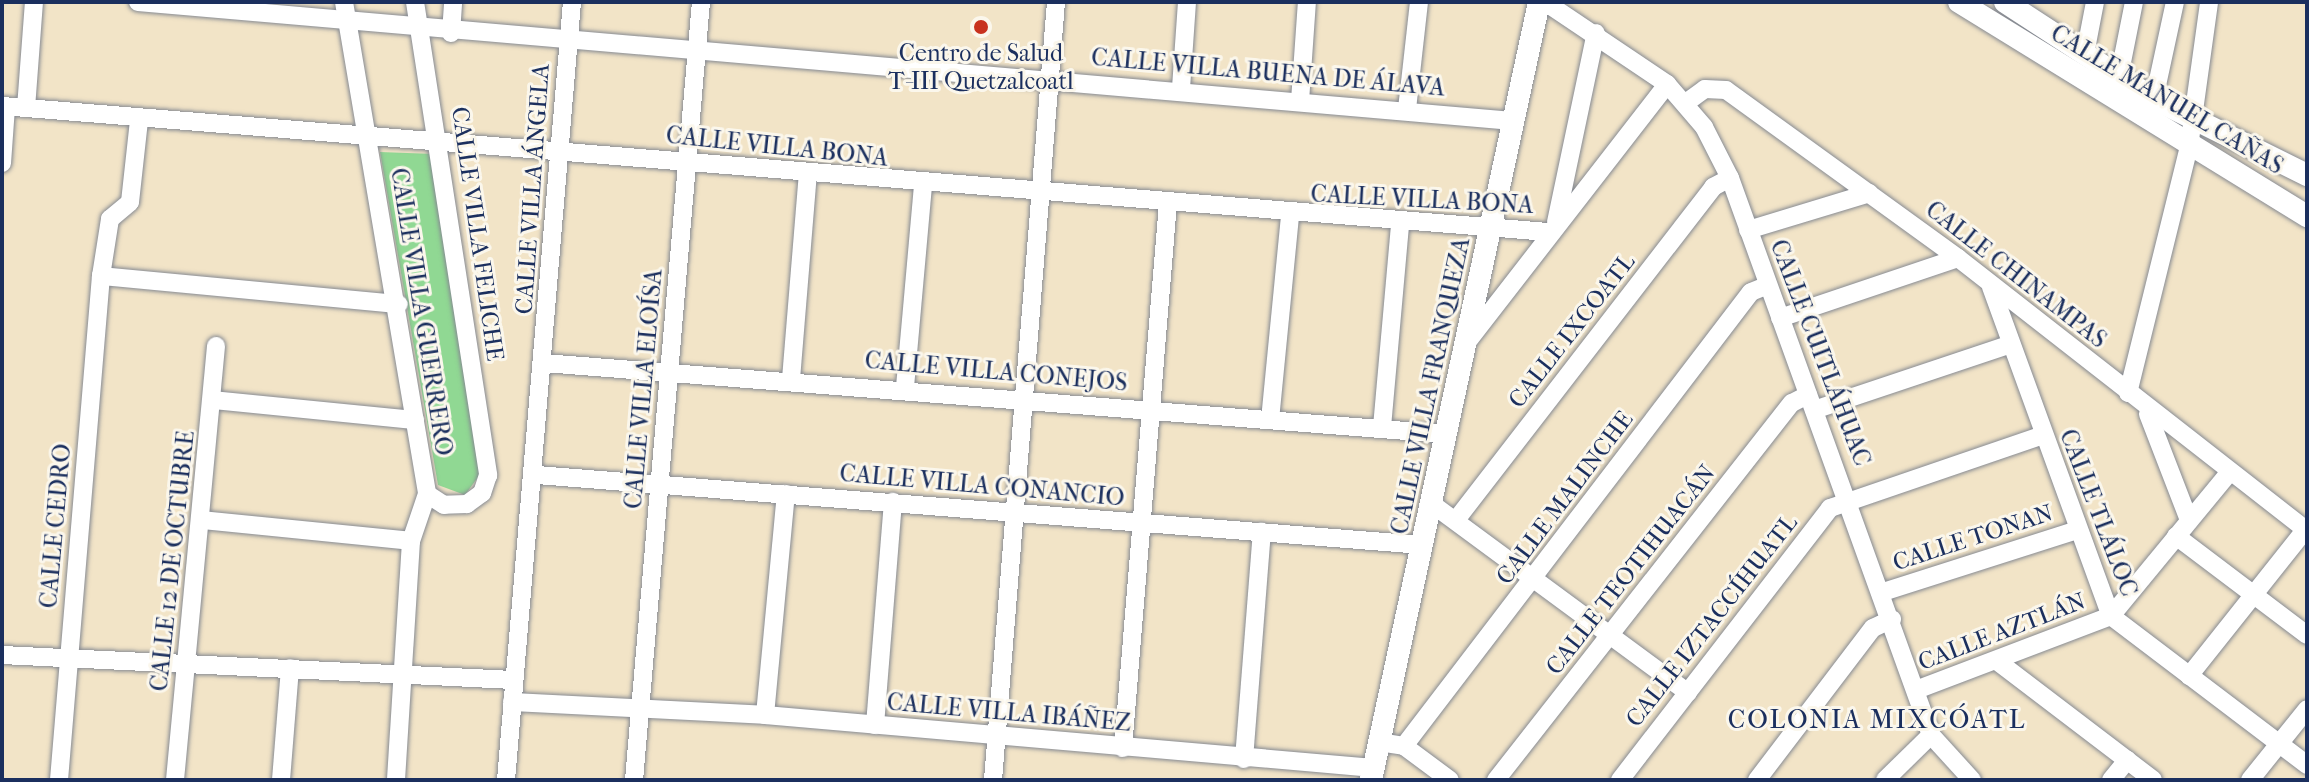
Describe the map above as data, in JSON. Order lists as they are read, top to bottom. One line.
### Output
{"streets":{"street":["CALLE VILLA BUENA DE ÁLAVA","CALLE MANUEL CAÑAS","CALLE VILLA BONA","CALLE VILLA ÁNGELA","CALLE VILLA FELICHE","CALLE CHINAMPAS","CALLE VILLA GUERRERO","CALLE IXCOATL","CALLE CUITLÁHUAC","CALLE VILLA CONEJOS","CALLE VILLA FRANQUEZA","CALLE VILLA ELOÍSA","CALLE VILLA CONANCIO","CALLE MALINCHE","CALLE TLÁLOC","CALLE CEDRO","CALLE TONAN","CALLE 12 DE OCTUBRE","CALLE TEOTIHUACÁN","CALLE IZTACCÍHUATL","CALLE AZTLÁN","CALLE VILLA IBÁÑEZ"]},"crossings":[["CALLE VILLA BUENA DE ÁLAVA","CALLE VILLA ÁNGELA"],["CALLE VILLA BUENA DE ÁLAVA","CALLE VILLA FELICHE"],["CALLE VILLA BUENA DE ÁLAVA","CALLE VILLA FRANQUEZA"],["CALLE VILLA BUENA DE ÁLAVA","CALLE VILLA ELOÍSA"],["CALLE VILLA BONA","CALLE VILLA ÁNGELA"],["CALLE VILLA BONA","CALLE VILLA FELICHE"],["CALLE VILLA BONA","CALLE VILLA GUERRERO"],["CALLE VILLA BONA","CALLE VILLA FRANQUEZA"],["CALLE VILLA BONA","CALLE VILLA ELOÍSA"],["CALLE VILLA BONA","CALLE CEDRO"],["CALLE VILLA ÁNGELA","CALLE VILLA CONEJOS"],["CALLE VILLA ÁNGELA","CALLE VILLA CONANCIO"],["CALLE VILLA FELICHE","CALLE VILLA GUERRERO"],["CALLE CHINAMPAS","CALLE CUITLÁHUAC"],["CALLE CHINAMPAS","CALLE TLÁLOC"],["CALLE CHINAMPAS","CALLE AZTLÁN"],["CALLE IXCOATL","CALLE CUITLÁHUAC"],["CALLE CUITLÁHUAC","CALLE MALINCHE"],["CALLE CUITLÁHUAC","CALLE TONAN"],["CALLE CUITLÁHUAC","CALLE TEOTIHUACÁN"],["CALLE CUITLÁHUAC","CALLE IZTACCÍHUATL"],["CALLE CUITLÁHUAC","CALLE AZTLÁN"],["CALLE VILLA CONEJOS","CALLE VILLA FRANQUEZA"],["CALLE VILLA CONEJOS","CALLE VILLA ELOÍSA"],["CALLE VILLA FRANQUEZA","CALLE VILLA CONANCIO"],["CALLE VILLA FRANQUEZA","CALLE VILLA IBÁÑEZ"],["CALLE VILLA ELOÍSA","CALLE VILLA CONANCIO"],["CALLE VILLA ELOÍSA","CALLE VILLA IBÁÑEZ"],["CALLE TLÁLOC","CALLE TONAN"],["CALLE TLÁLOC","CALLE IZTACCÍHUATL"],["CALLE TLÁLOC","CALLE AZTLÁN"]],"districts":["COLONIA MIXCÓATL"],"places":["Centro de Salud T-III Quetzalcoatl"]}
